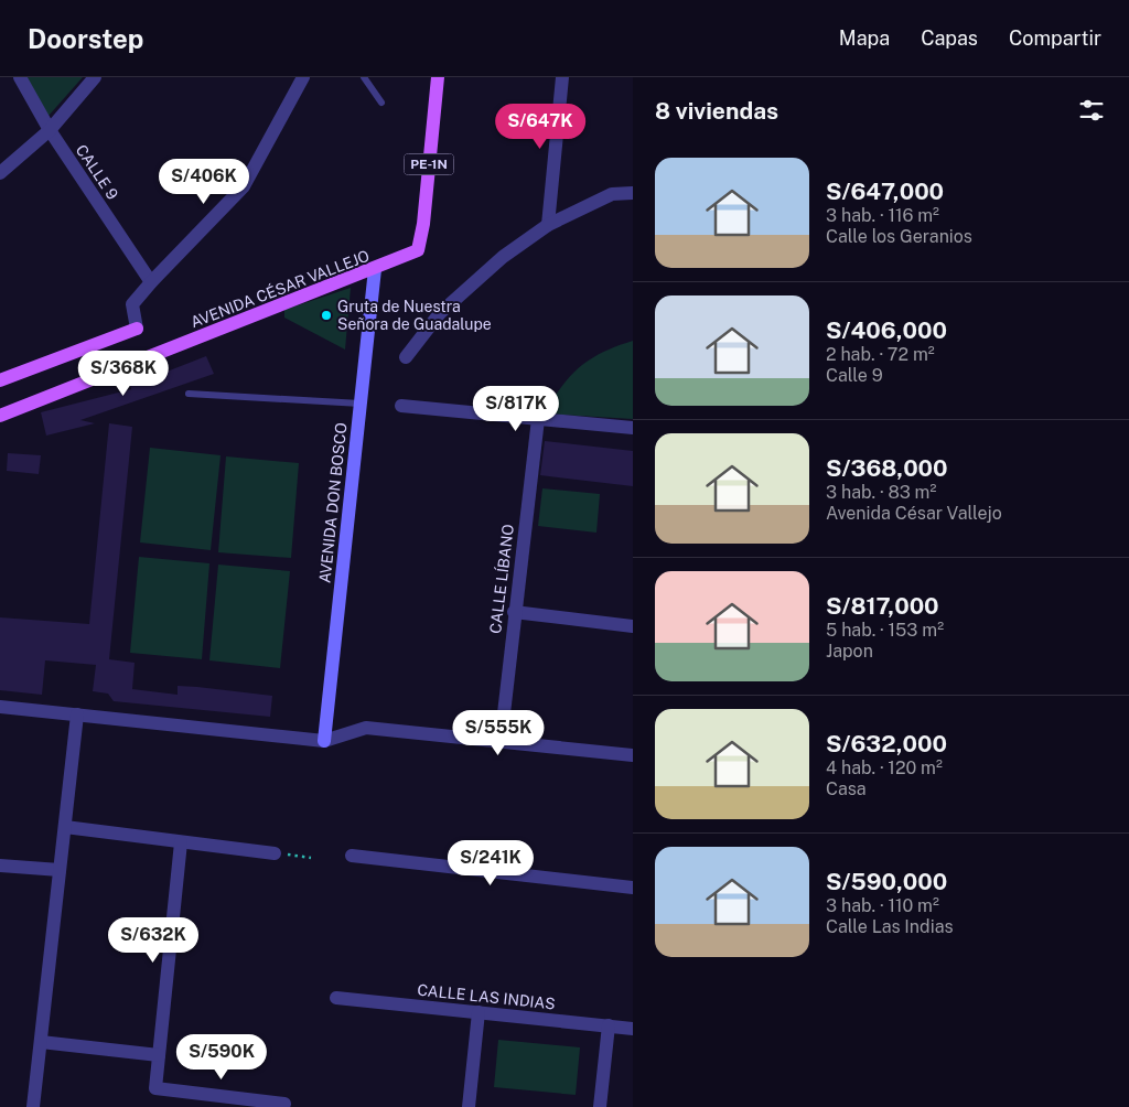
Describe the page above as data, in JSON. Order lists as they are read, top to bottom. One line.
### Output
{"streets":{"main road":["PE-1N","AVENIDA CÉSAR VALLEJO","AVENIDA DON BOSCO"],"street":["CALLE 9","CALLE LÍBANO","CALLE LAS INDIAS"]},"crossings":[["AVENIDA CÉSAR VALLEJO","AVENIDA DON BOSCO"]],"places":["Gruta de Nuestra Señora de Guadalupe"],"page":{"header":"Doorstep","nav":["Mapa","Capas","Compartir"],"heading":"8 viviendas","price":["S/647K","S/406K","S/368K","S/817K","S/555K","S/241K","S/632K","S/590K"],"list":[{"name":"S/647,000","note":"3 hab. · 116 m² · Calle los Geranios"},{"name":"S/406,000","note":"2 hab. · 72 m² · Calle 9"},{"name":"S/368,000","note":"3 hab. · 83 m² · Avenida César Vallejo"},{"name":"S/817,000","note":"5 hab. · 153 m² · Japon"},{"name":"S/632,000","note":"4 hab. · 120 m² · Casa"},{"name":"S/590,000","note":"3 hab. · 110 m² · Calle Las Indias"}]}}
